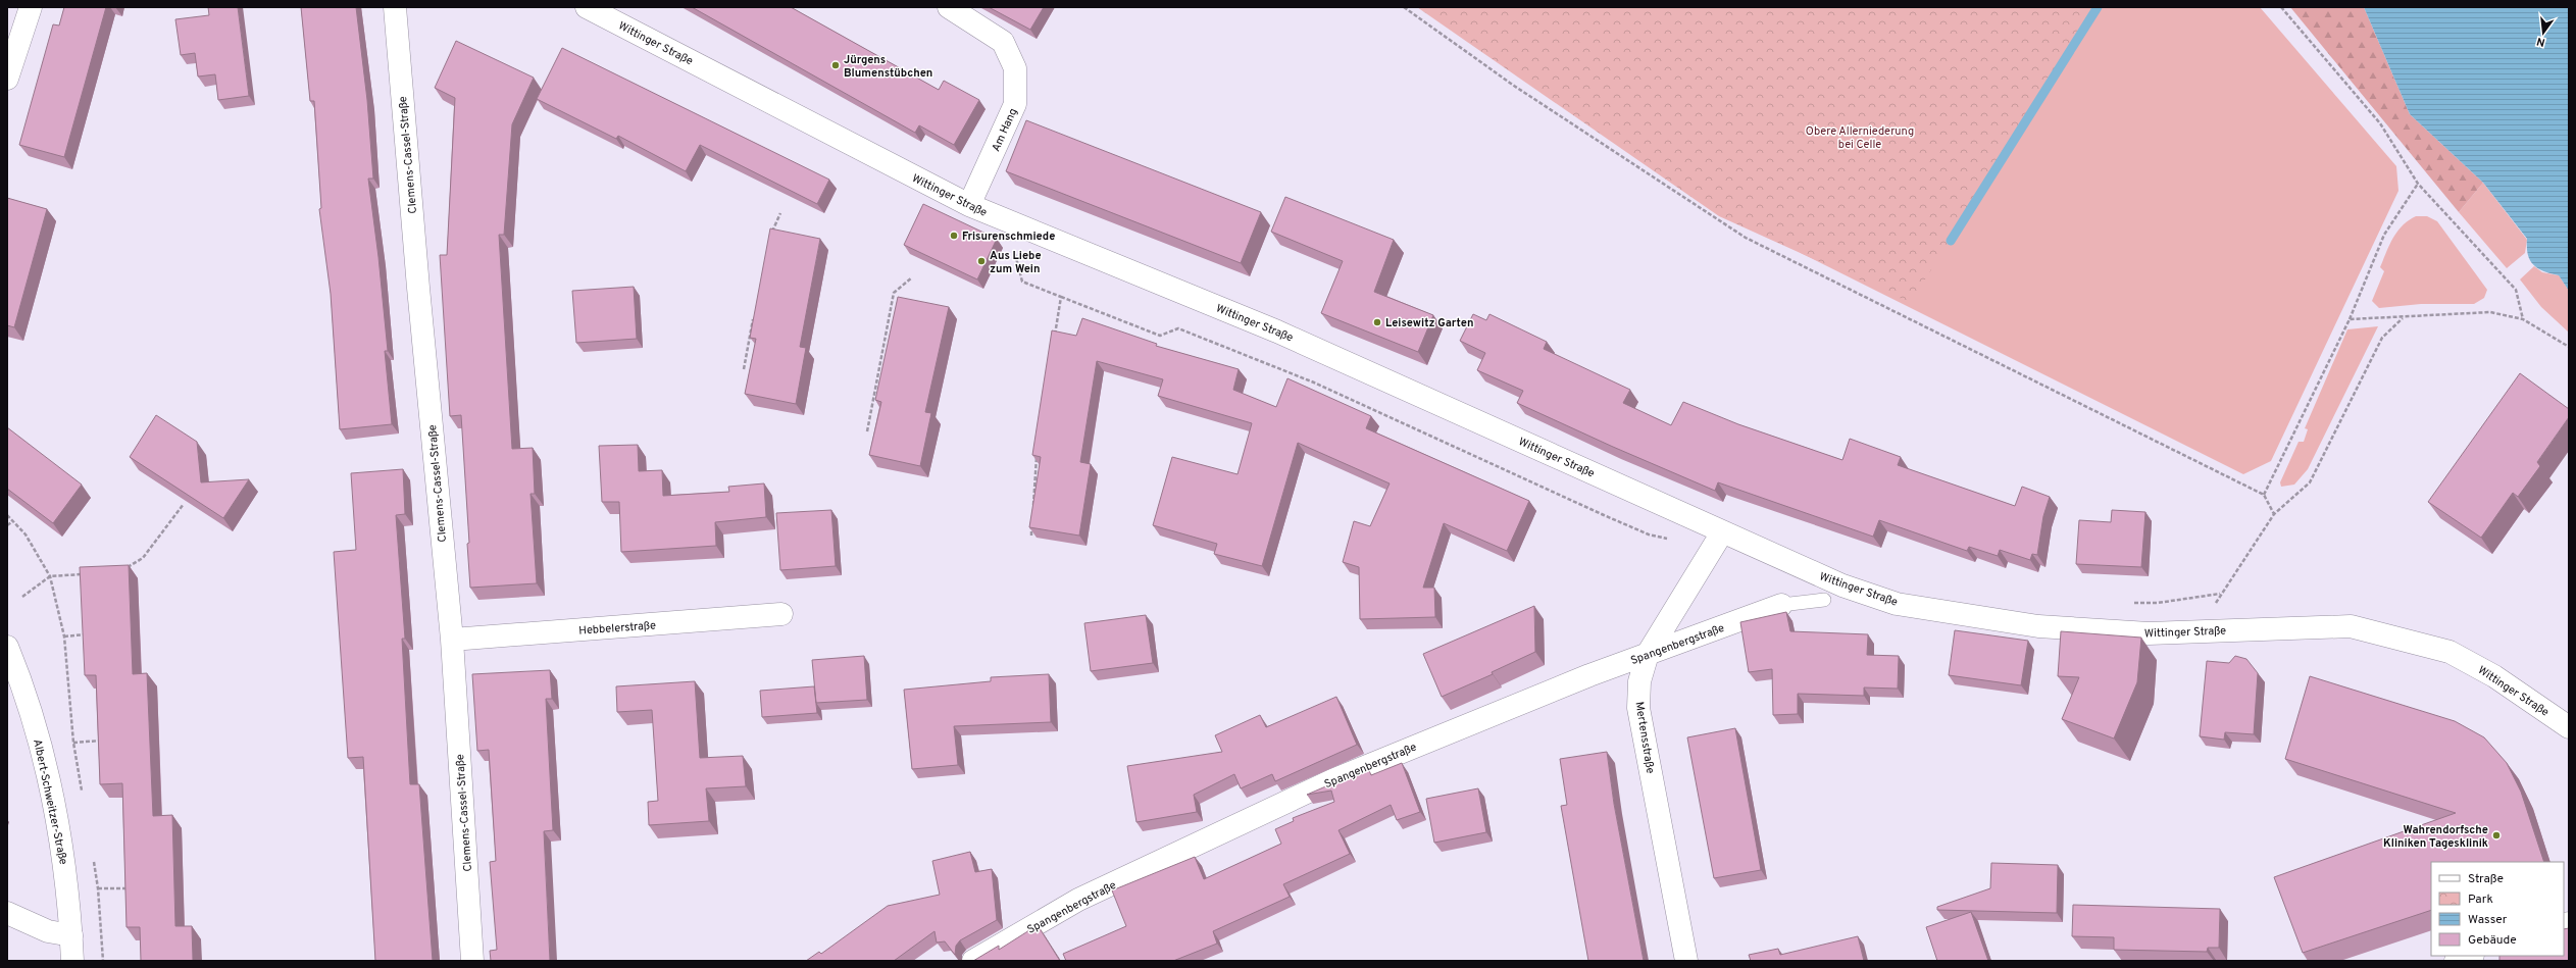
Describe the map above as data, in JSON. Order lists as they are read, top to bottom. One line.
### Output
{"streets":{"street":["Wittinger Straße","Am Hang","Clemens-Cassel-Straße","Hebbelerstraße","Spangenbergstraße","Mertensstraße","Albert-Schweitzer-Straße"]},"crossings":[["Wittinger Straße","Am Hang"],["Wittinger Straße","Mertensstraße"],["Clemens-Cassel-Straße","Hebbelerstraße"],["Spangenbergstraße","Mertensstraße"]],"parks":["Obere Allerniederung bei Celle"],"places":["Jürgens Blumenstübchen","Frisurenschmiede","Aus Liebe zum Wein","Leisewitz Garten","Wahrendorfsche Kliniken Tagesklinik"],"legend":["Straße","Park","Wasser","Gebäude"],"north":"bottom"}
